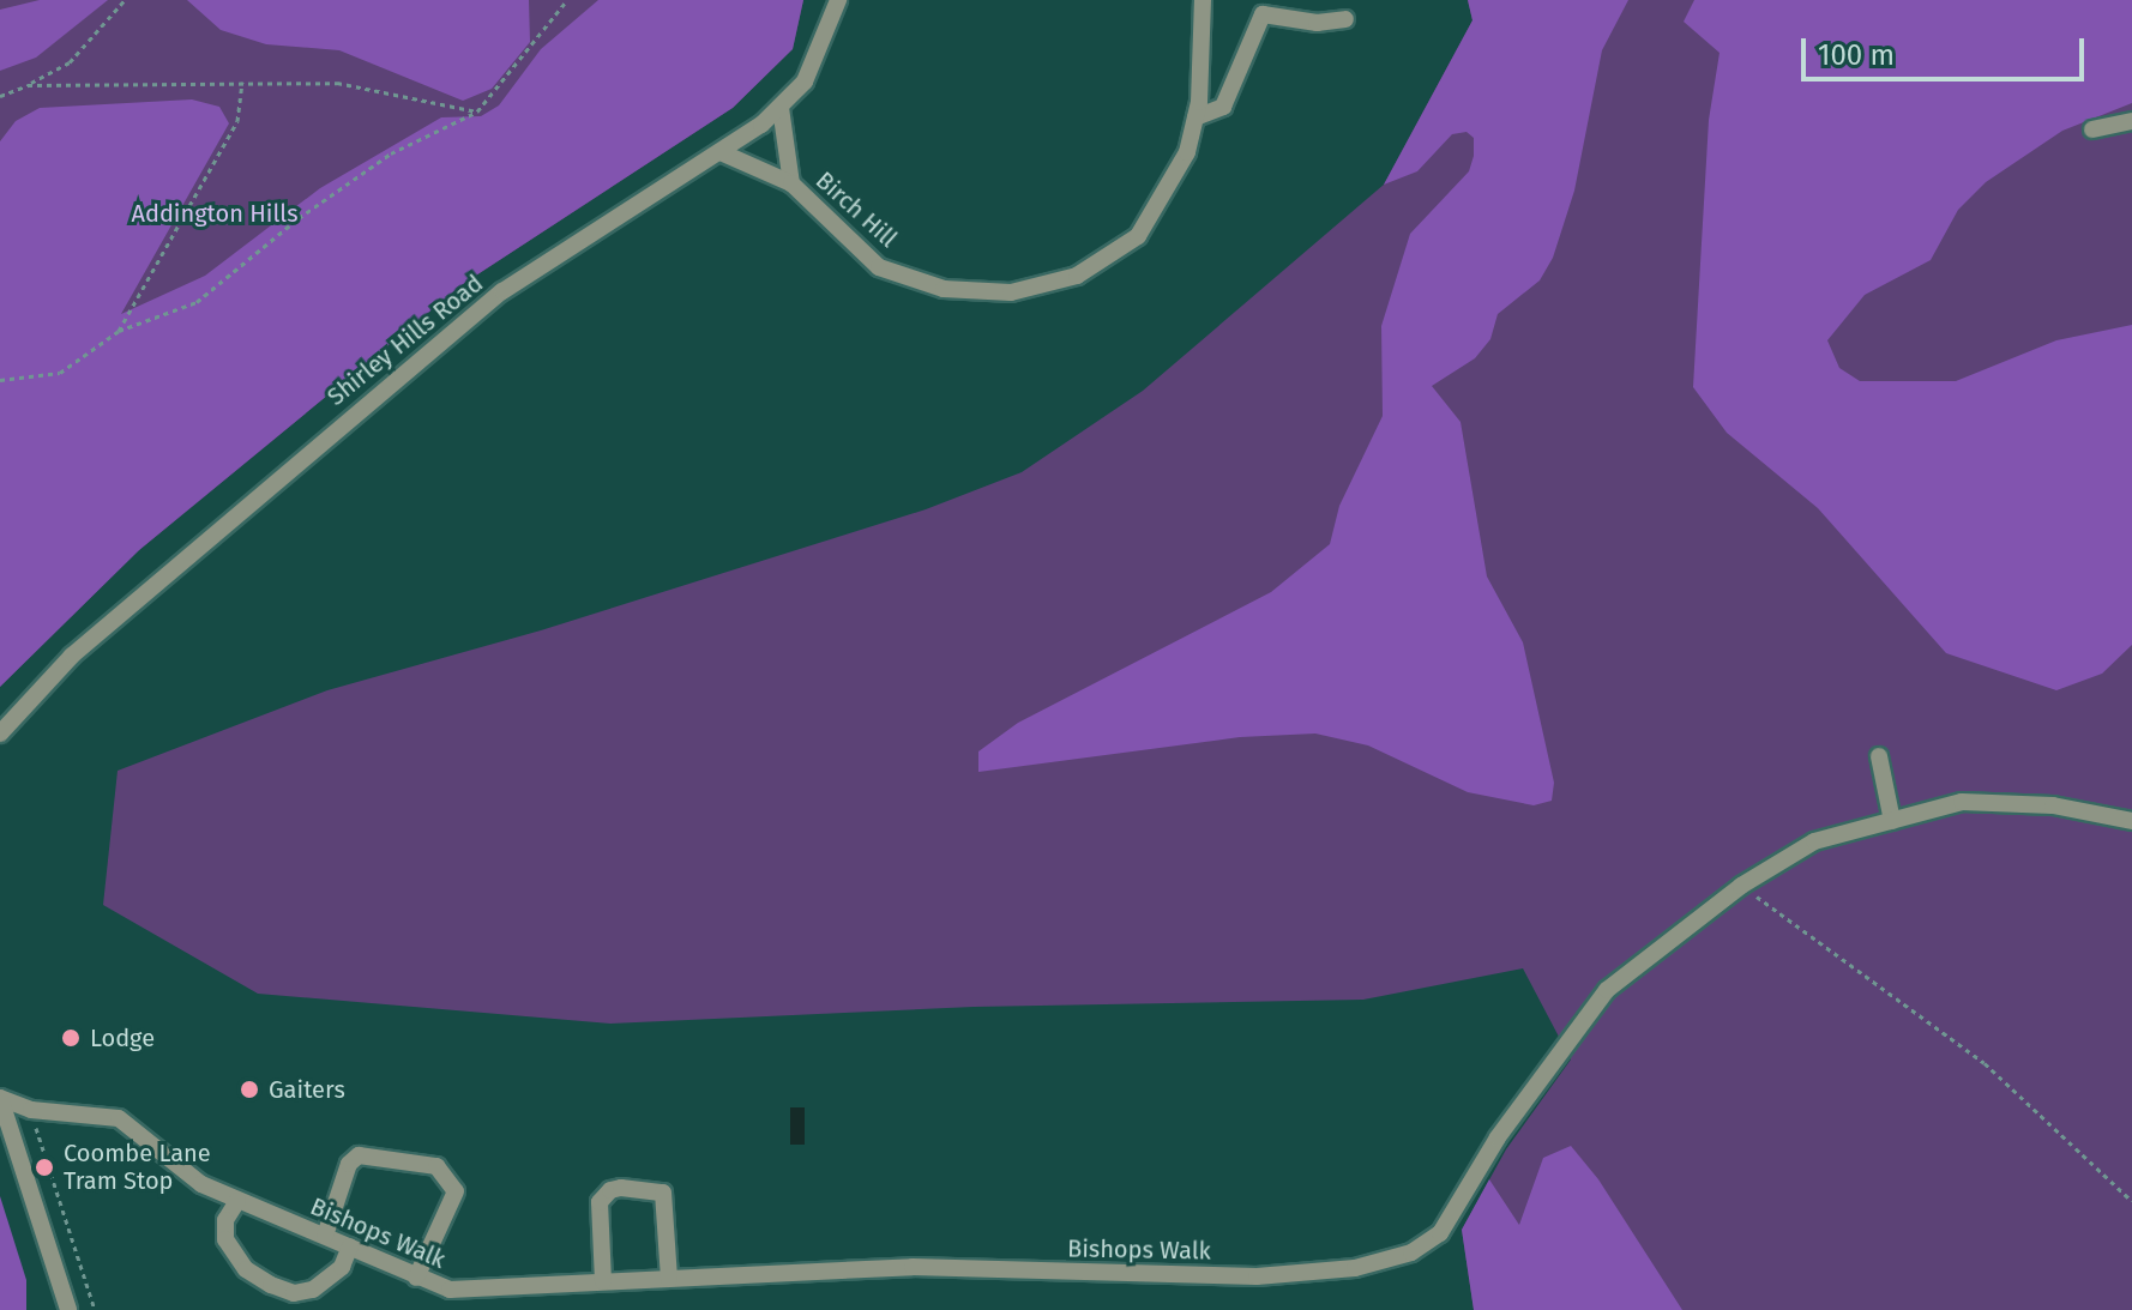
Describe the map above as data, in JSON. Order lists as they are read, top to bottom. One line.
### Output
{"streets":{"street":["Birch Hill","Shirley Hills Road","Bishops Walk"]},"crossings":[["Birch Hill","Shirley Hills Road"]],"parks":["Addington Hills"],"places":["Lodge","Gaiters","Coombe Lane Tram Stop"],"scale_bar":"100 m"}
